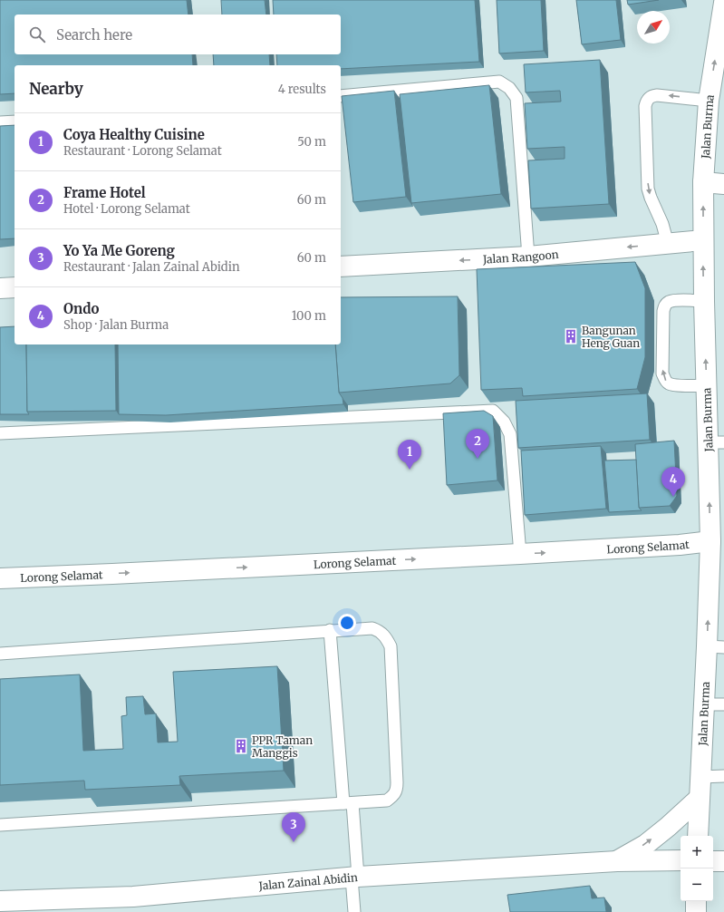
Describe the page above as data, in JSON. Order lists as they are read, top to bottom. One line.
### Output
{"streets":{"street":["Jalan Burma","Jalan Rangoon","Lorong Selamat","Jalan Zainal Abidin"]},"crossings":[["Jalan Burma","Jalan Rangoon"],["Jalan Burma","Lorong Selamat"],["Jalan Burma","Jalan Zainal Abidin"]],"one_way":["Jalan Burma","Jalan Rangoon","Lorong Selamat"],"places":{"building":["Bangunan Heng Guan","PPR Taman Manggis"]},"north":"top right","page":{"search":"Search here","heading":["Nearby","4 results"],"list":[{"mark":"1","name":"Coya Healthy Cuisine","note":"Restaurant · Lorong Selamat","value":"50 m"},{"mark":"2","name":"Frame Hotel","note":"Hotel · Lorong Selamat","value":"60 m"},{"mark":"3","name":"Yo Ya Me Goreng","note":"Restaurant · Jalan Zainal Abidin","value":"60 m"},{"mark":"4","name":"Ondo","note":"Shop · Jalan Burma","value":"100 m"}],"pins":["2","1","4","3"],"map_buttons":["+","−"]}}
